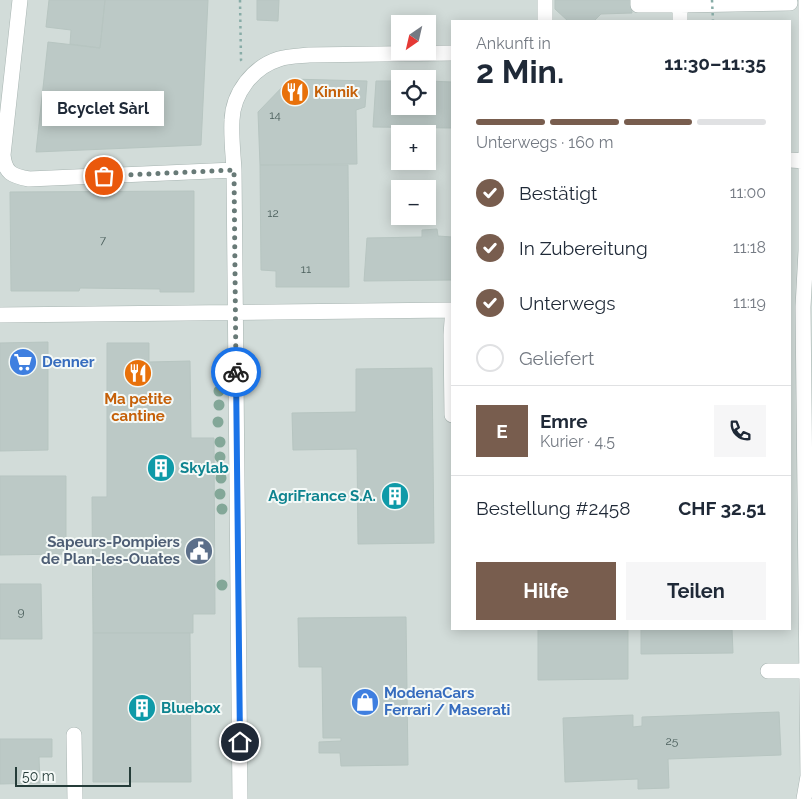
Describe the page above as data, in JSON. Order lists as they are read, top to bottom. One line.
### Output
{"places":{"restaurant":["Kinnik","Ma petite cantine"],"other":["Bcyclet Sàrl"],"supermarket":["Denner"],"building":["Skylab","AgriFrance S.A.","Bluebox"],"public building":["Sapeurs-Pompiers de Plan-les-Ouates"],"shop":["ModenaCars Ferrari / Maserati"]},"house_numbers":["14","12","7","11","9","25"],"scale_bar":"50 m","north":"bottom left","page":{"map_buttons":["+","−"],"heading":["2 Min.","Ankunft in","11:30–11:35"],"panel":["Emre","Kurier · 4.5","Bestellung #2458","CHF 32.51"],"bubble":"Bcyclet Sàrl","bar":"Unterwegs · 160 m","list":[["Bestätigt","11:00"],["In Zubereitung","11:18"],["Unterwegs","11:19"],"Geliefert"],"round":"E","buttons":["Hilfe","Teilen"],"scale":"50 m"}}
